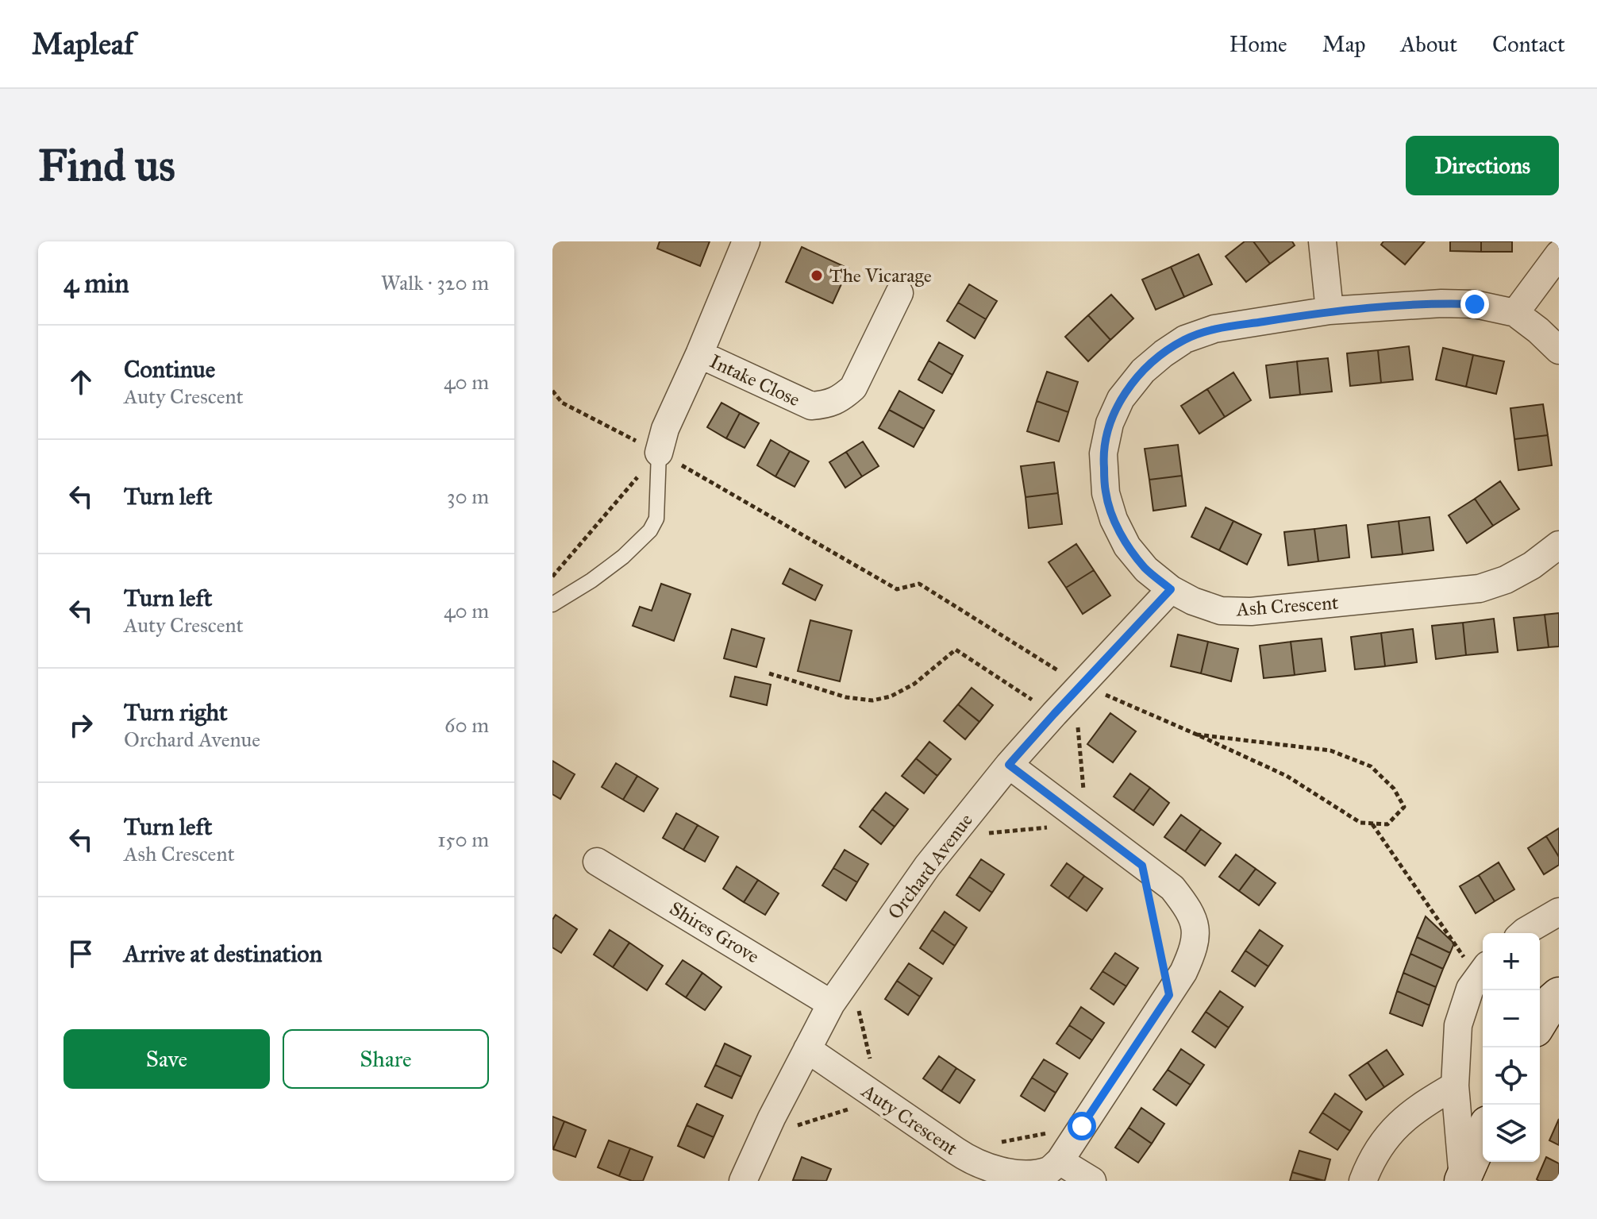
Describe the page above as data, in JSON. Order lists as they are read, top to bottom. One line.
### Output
{"streets":{"street":["Intake Close","Ash Crescent","Orchard Avenue","Shires Grove","Auty Crescent"]},"crossings":[["Ash Crescent","Orchard Avenue"],["Orchard Avenue","Shires Grove"],["Orchard Avenue","Auty Crescent"]],"places":["The Vicarage"],"page":{"header":"Mapleaf","nav":["Home","Map","About","Contact"],"buttons":["Directions",["Save","Share"]],"title":"Find us","heading":["4 min","Walk · 320 m"],"list":[["Continue","Auty Crescent","40 m"],["Turn left","30 m"],["Turn left","Auty Crescent","40 m"],["Turn right","Orchard Avenue","60 m"],["Turn left","Ash Crescent","150 m"],"Arrive at destination"],"map_buttons":["+","−"]}}
